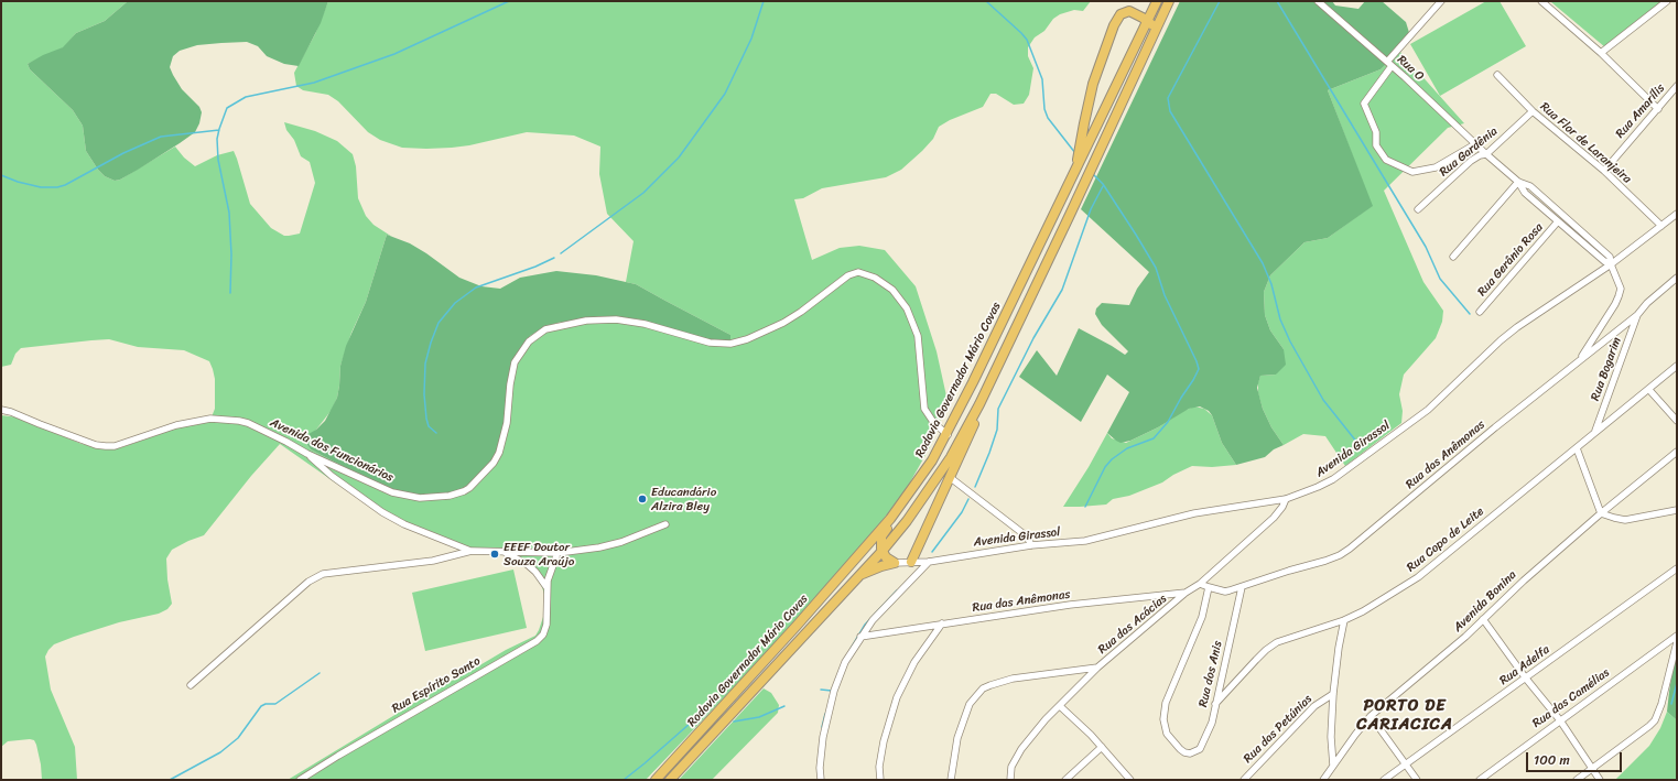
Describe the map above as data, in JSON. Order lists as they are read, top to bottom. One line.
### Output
{"streets":{"highway":["Rodovia Governador Mário Covas"],"street":["Rua O","Rua Amarílis","Rua Flor de Laranjeira","Rua Gardênia","Rua Gerânio Rosa","Rua Bogarim","Avenida Girassol","Avenida dos Funcionários","Rua das Anêmonas","Rua Copo de Leite","Avenida Bonina","Rua das Acácias","Rua Adelfa","Rua dos Anis","Rua Espírito Santo","Rua das Camélias","Rua das Petúnias"]},"crossings":[["Rua O","Rua Gardênia"],["Rua Amarílis","Rua Flor de Laranjeira"],["Rua Flor de Laranjeira","Rua Gardênia"],["Rua Flor de Laranjeira","Avenida Girassol"],["Rua Bogarim","Rua das Anêmonas"],["Rua Bogarim","Rua Copo de Leite"],["Rodovia Governador Mário Covas","Avenida dos Funcionários"],["Avenida Girassol","Rua das Acácias"],["Rua das Anêmonas","Rua das Acácias"],["Rua das Anêmonas","Rua dos Anis"],["Rua Copo de Leite","Rua dos Anis"]],"districts":["PORTO DE CARIACICA"],"places":["Educandário Alzira Bley","EEEF Doutor Souza Araújo"],"scale_bar":"100 m"}
